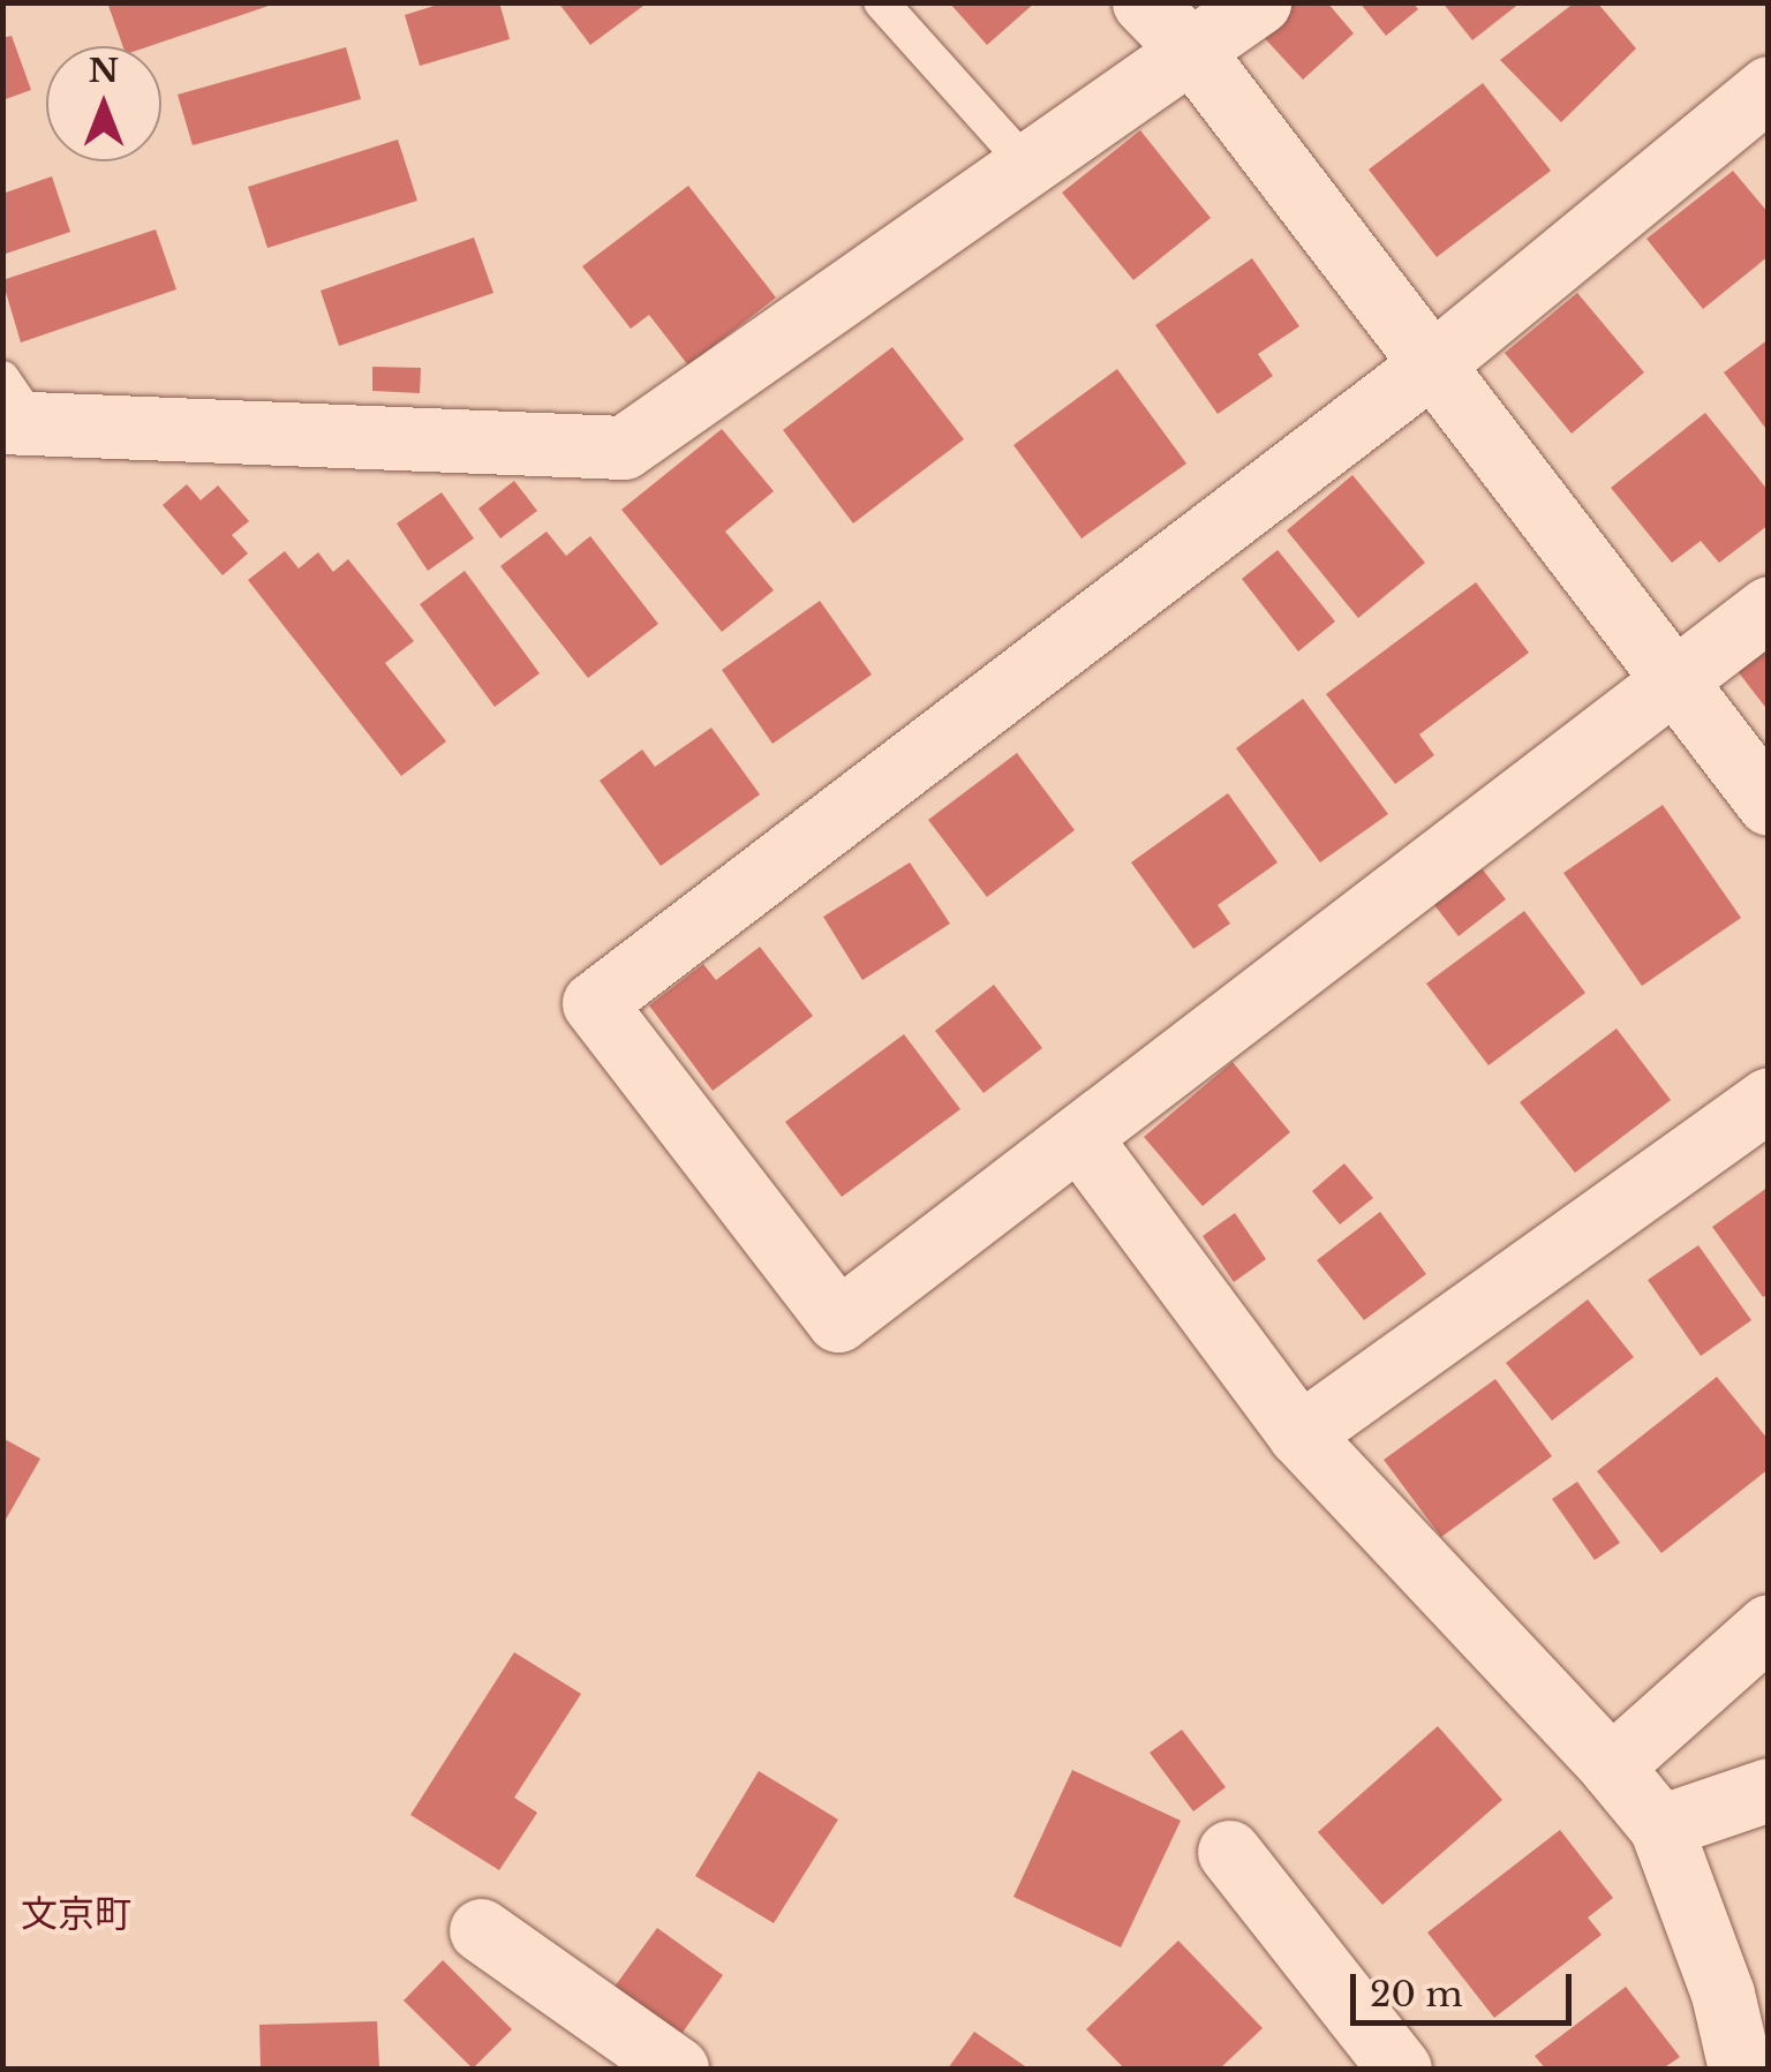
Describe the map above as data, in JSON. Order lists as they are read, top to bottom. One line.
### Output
{"districts":["文京町"],"scale_bar":"20 m","north":"top"}
